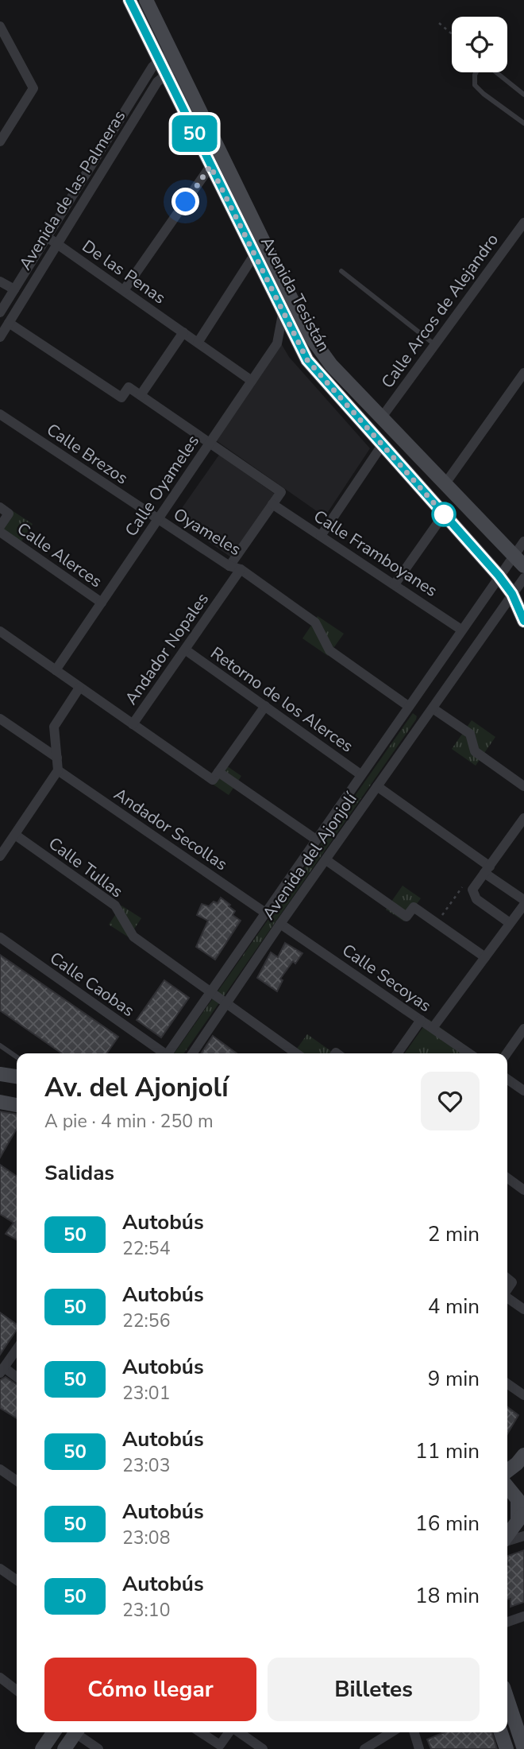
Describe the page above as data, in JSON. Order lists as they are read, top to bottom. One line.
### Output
{"streets":{"street":["Avenida de las Palmeras","De las Penas","Avenida Tesistán","Calle Arcos de Alejandro","Calle Brezos","Calle Oyameles","Oyameles","Calle Framboyanes","Calle Alerces","Andador Nopales","Retorno de los Alerces","Andador Secollas","Avenida del Ajonjolí","Calle Tullas","Calle Secoyas","Calle Caobas"]},"crossings":[["Avenida de las Palmeras","De las Penas"],["Avenida de las Palmeras","Avenida Tesistán"],["De las Penas","Calle Oyameles"],["Avenida Tesistán","Calle Arcos de Alejandro"],["Avenida Tesistán","Calle Oyameles"],["Avenida Tesistán","Avenida del Ajonjolí"],["Calle Brezos","Calle Oyameles"],["Calle Brezos","Oyameles"],["Calle Oyameles","Oyameles"],["Calle Oyameles","Calle Alerces"],["Calle Oyameles","Andador Nopales"],["Oyameles","Andador Nopales"],["Oyameles","Avenida del Ajonjolí"],["Calle Framboyanes","Avenida del Ajonjolí"],["Andador Nopales","Retorno de los Alerces"],["Retorno de los Alerces","Avenida del Ajonjolí"],["Andador Secollas","Avenida del Ajonjolí"],["Avenida del Ajonjolí","Calle Tullas"],["Avenida del Ajonjolí","Calle Secoyas"]],"lines":["bus line 50"],"page":{"on_map":"50","heading":[["Av. del Ajonjolí","A pie · 4 min · 250 m"],"Salidas"],"list":[{"mark":"50","name":"Autobús","note":"22:54","value":"2 min"},{"mark":"50","name":"Autobús","note":"22:56","value":"4 min"},{"mark":"50","name":"Autobús","note":"23:01","value":"9 min"},{"mark":"50","name":"Autobús","note":"23:03","value":"11 min"},{"mark":"50","name":"Autobús","note":"23:08","value":"16 min"},{"mark":"50","name":"Autobús","note":"23:10","value":"18 min"}],"buttons":["Cómo llegar","Billetes"]}}
